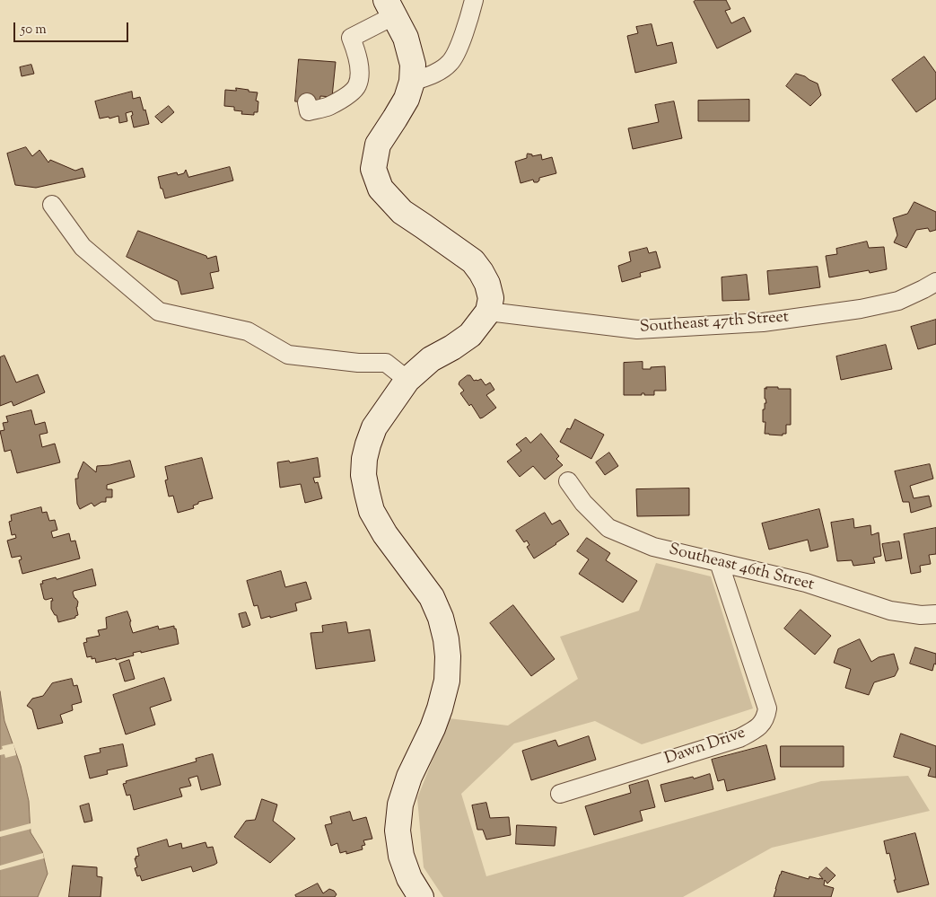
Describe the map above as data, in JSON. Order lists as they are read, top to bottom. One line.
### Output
{"streets":{"street":["Southeast 47th Street","Southeast 46th Street","Dawn Drive"]},"crossings":[["Southeast 46th Street","Dawn Drive"]],"scale_bar":"50 m"}
